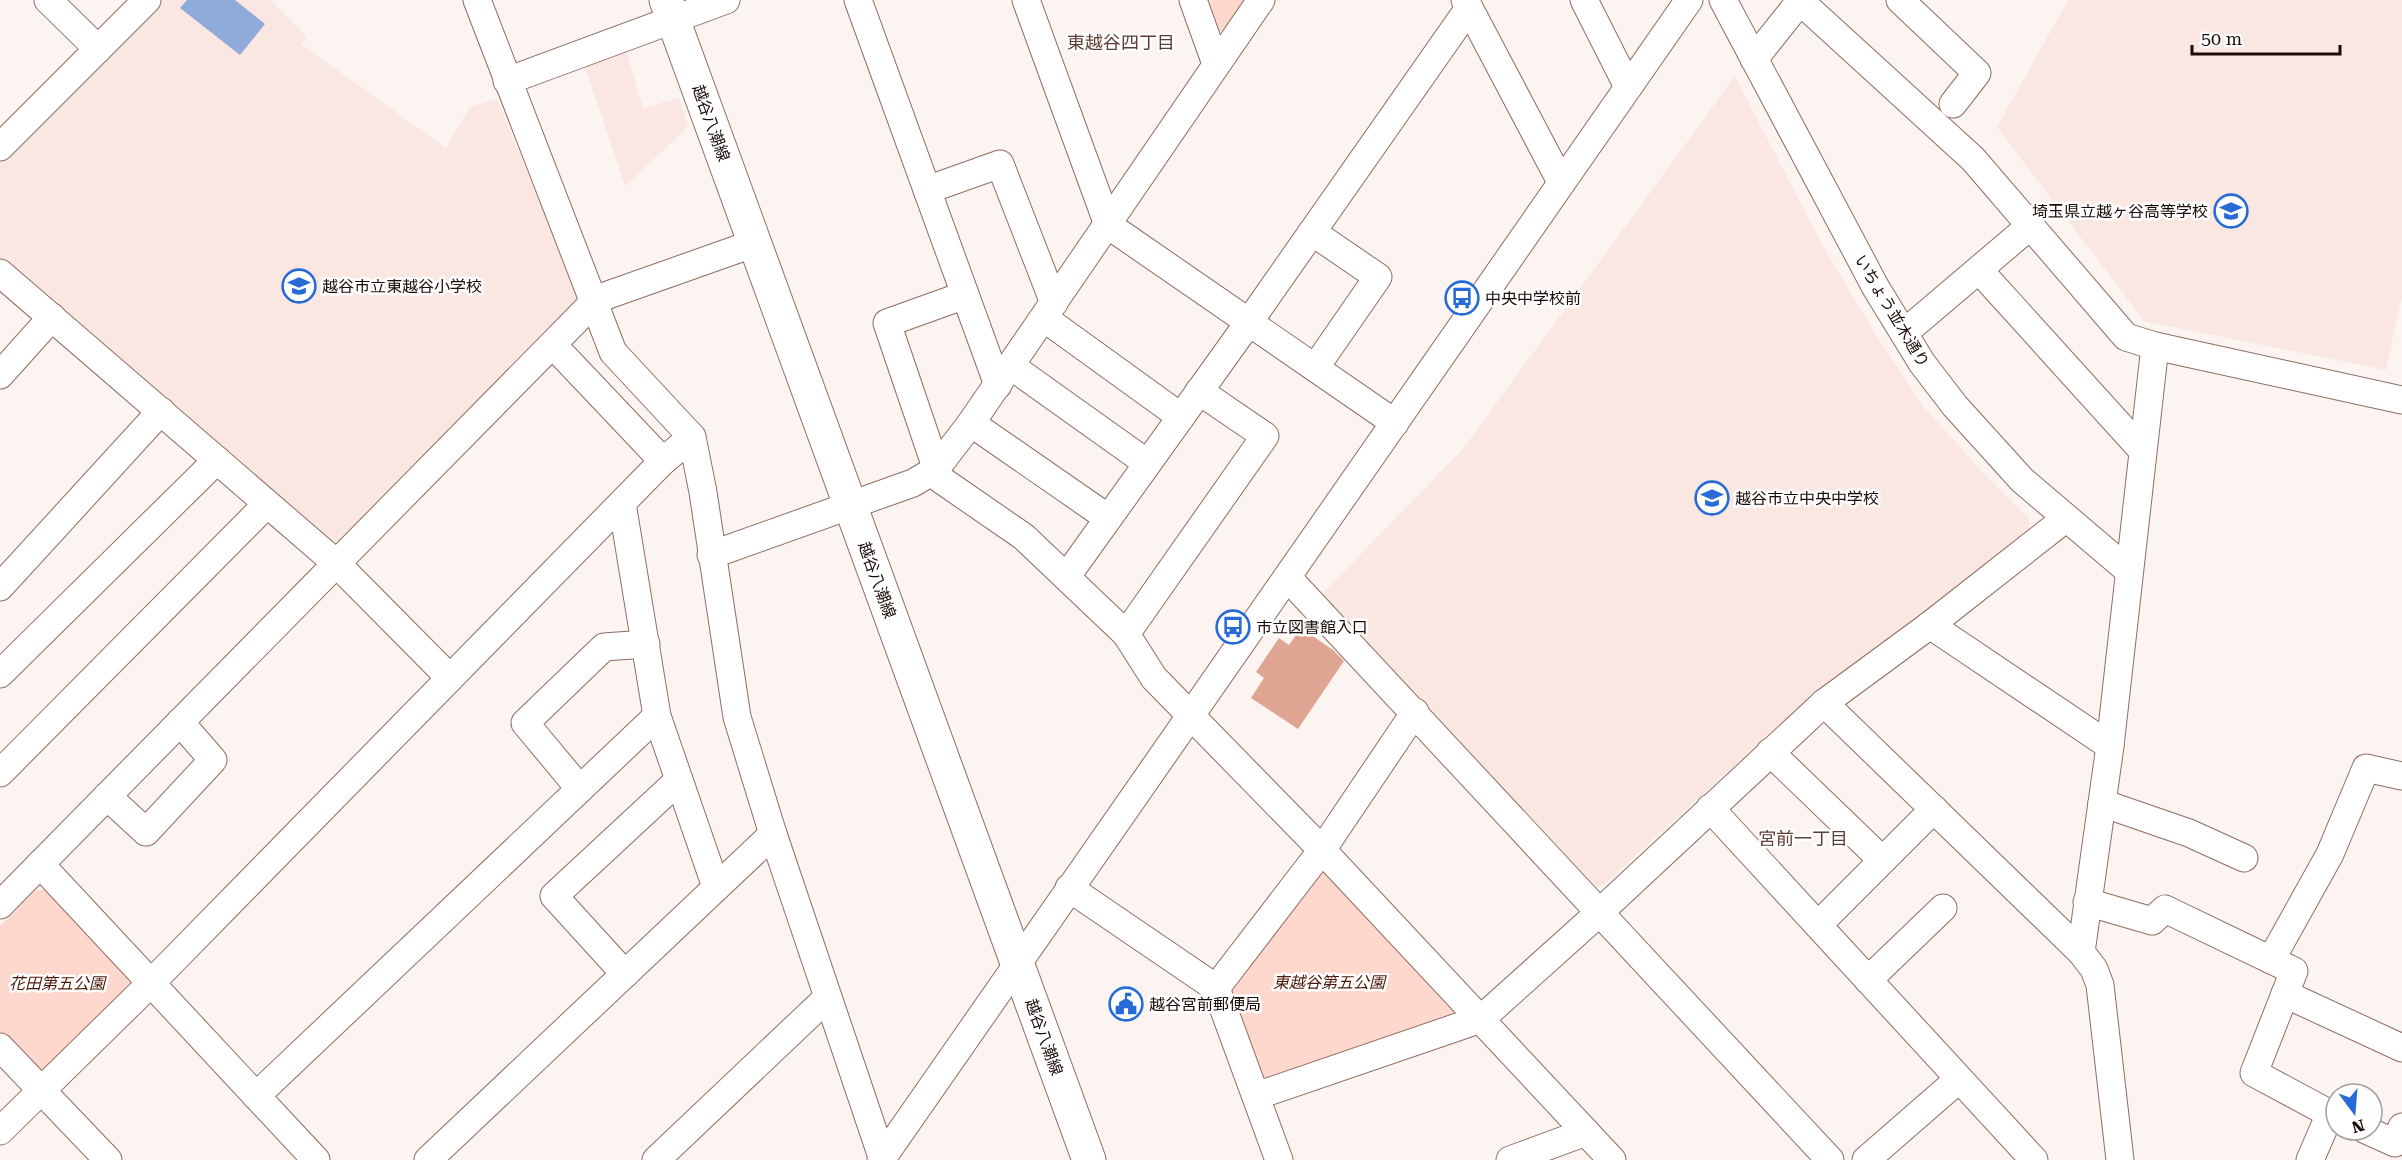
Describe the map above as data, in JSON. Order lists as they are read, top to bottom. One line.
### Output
{"streets":{"main road":["越谷八潮線"],"street":["いちょう並木通り"]},"districts":["東越谷四丁目","宮前一丁目"],"parks":["東越谷第五公園","花田第五公園"],"places":{"school or university":["埼玉県立越ヶ谷高等学校","越谷市立東越谷小学校","越谷市立中央中学校"],"bus stop":["中央中学校前","市立図書館入口"],"public building":["越谷宮前郵便局"]},"scale_bar":"50 m","north":"bottom"}
